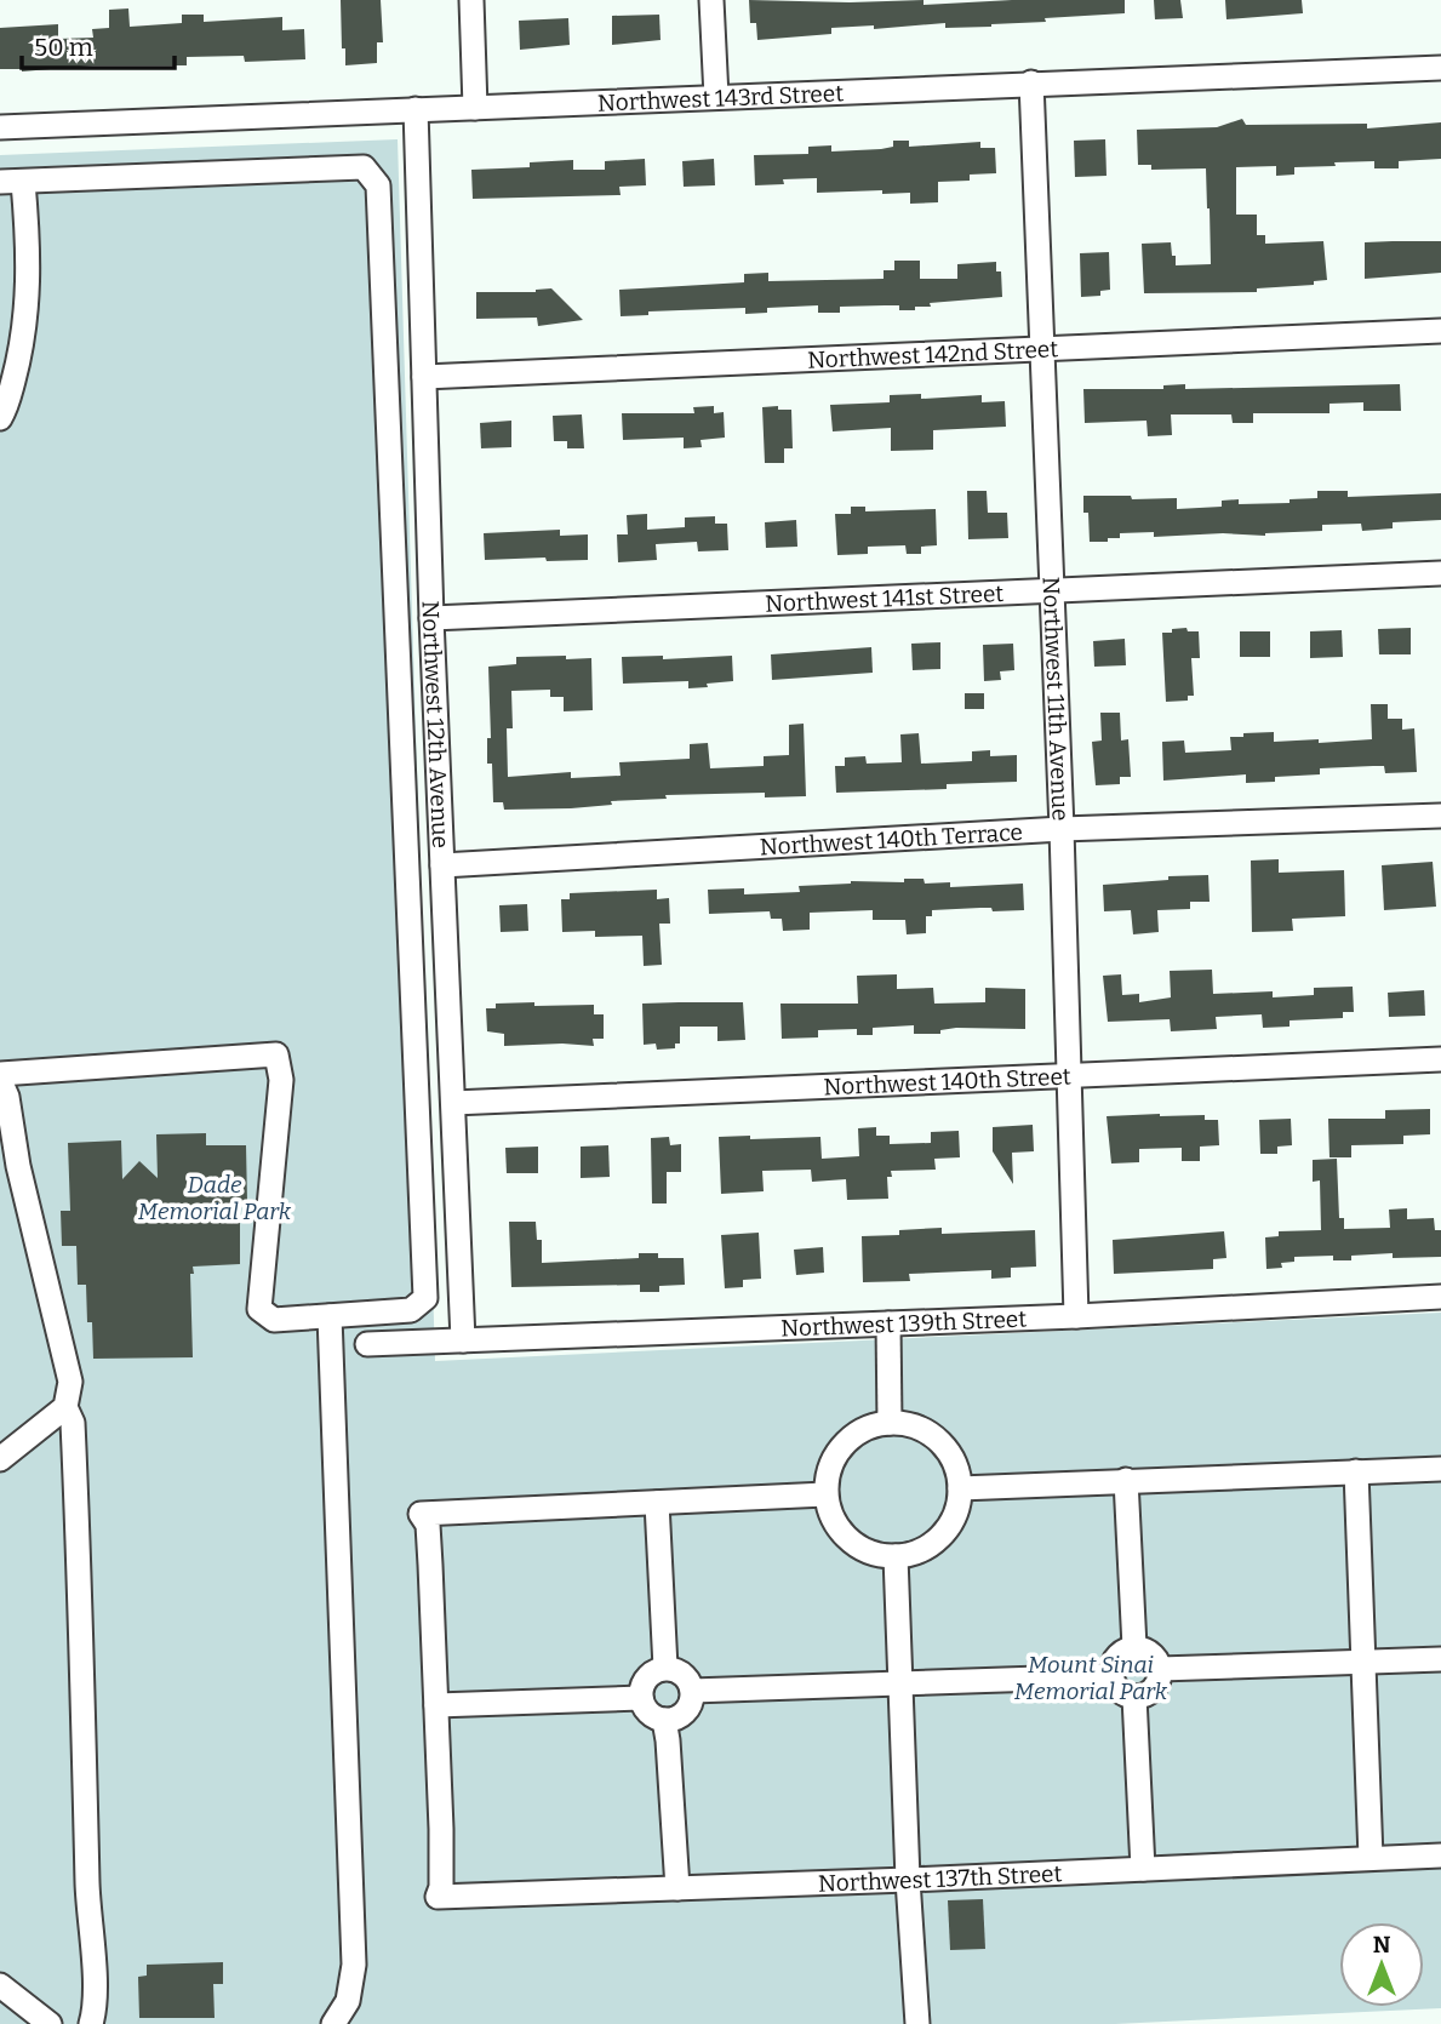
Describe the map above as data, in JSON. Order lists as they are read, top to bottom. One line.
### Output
{"streets":{"street":["Northwest 143rd Street","Northwest 142nd Street","Northwest 141st Street","Northwest 11th Avenue","Northwest 12th Avenue","Northwest 140th Terrace","Northwest 140th Street","Northwest 139th Street","Northwest 137th Street"]},"crossings":[["Northwest 143rd Street","Northwest 11th Avenue"],["Northwest 143rd Street","Northwest 12th Avenue"],["Northwest 142nd Street","Northwest 11th Avenue"],["Northwest 142nd Street","Northwest 12th Avenue"],["Northwest 141st Street","Northwest 11th Avenue"],["Northwest 141st Street","Northwest 12th Avenue"],["Northwest 11th Avenue","Northwest 140th Terrace"],["Northwest 11th Avenue","Northwest 140th Street"],["Northwest 11th Avenue","Northwest 139th Street"],["Northwest 12th Avenue","Northwest 140th Terrace"],["Northwest 12th Avenue","Northwest 140th Street"],["Northwest 12th Avenue","Northwest 139th Street"]],"parks":["Dade Memorial Park","Mount Sinai Memorial Park"],"scale_bar":"50 m","north":"top"}
